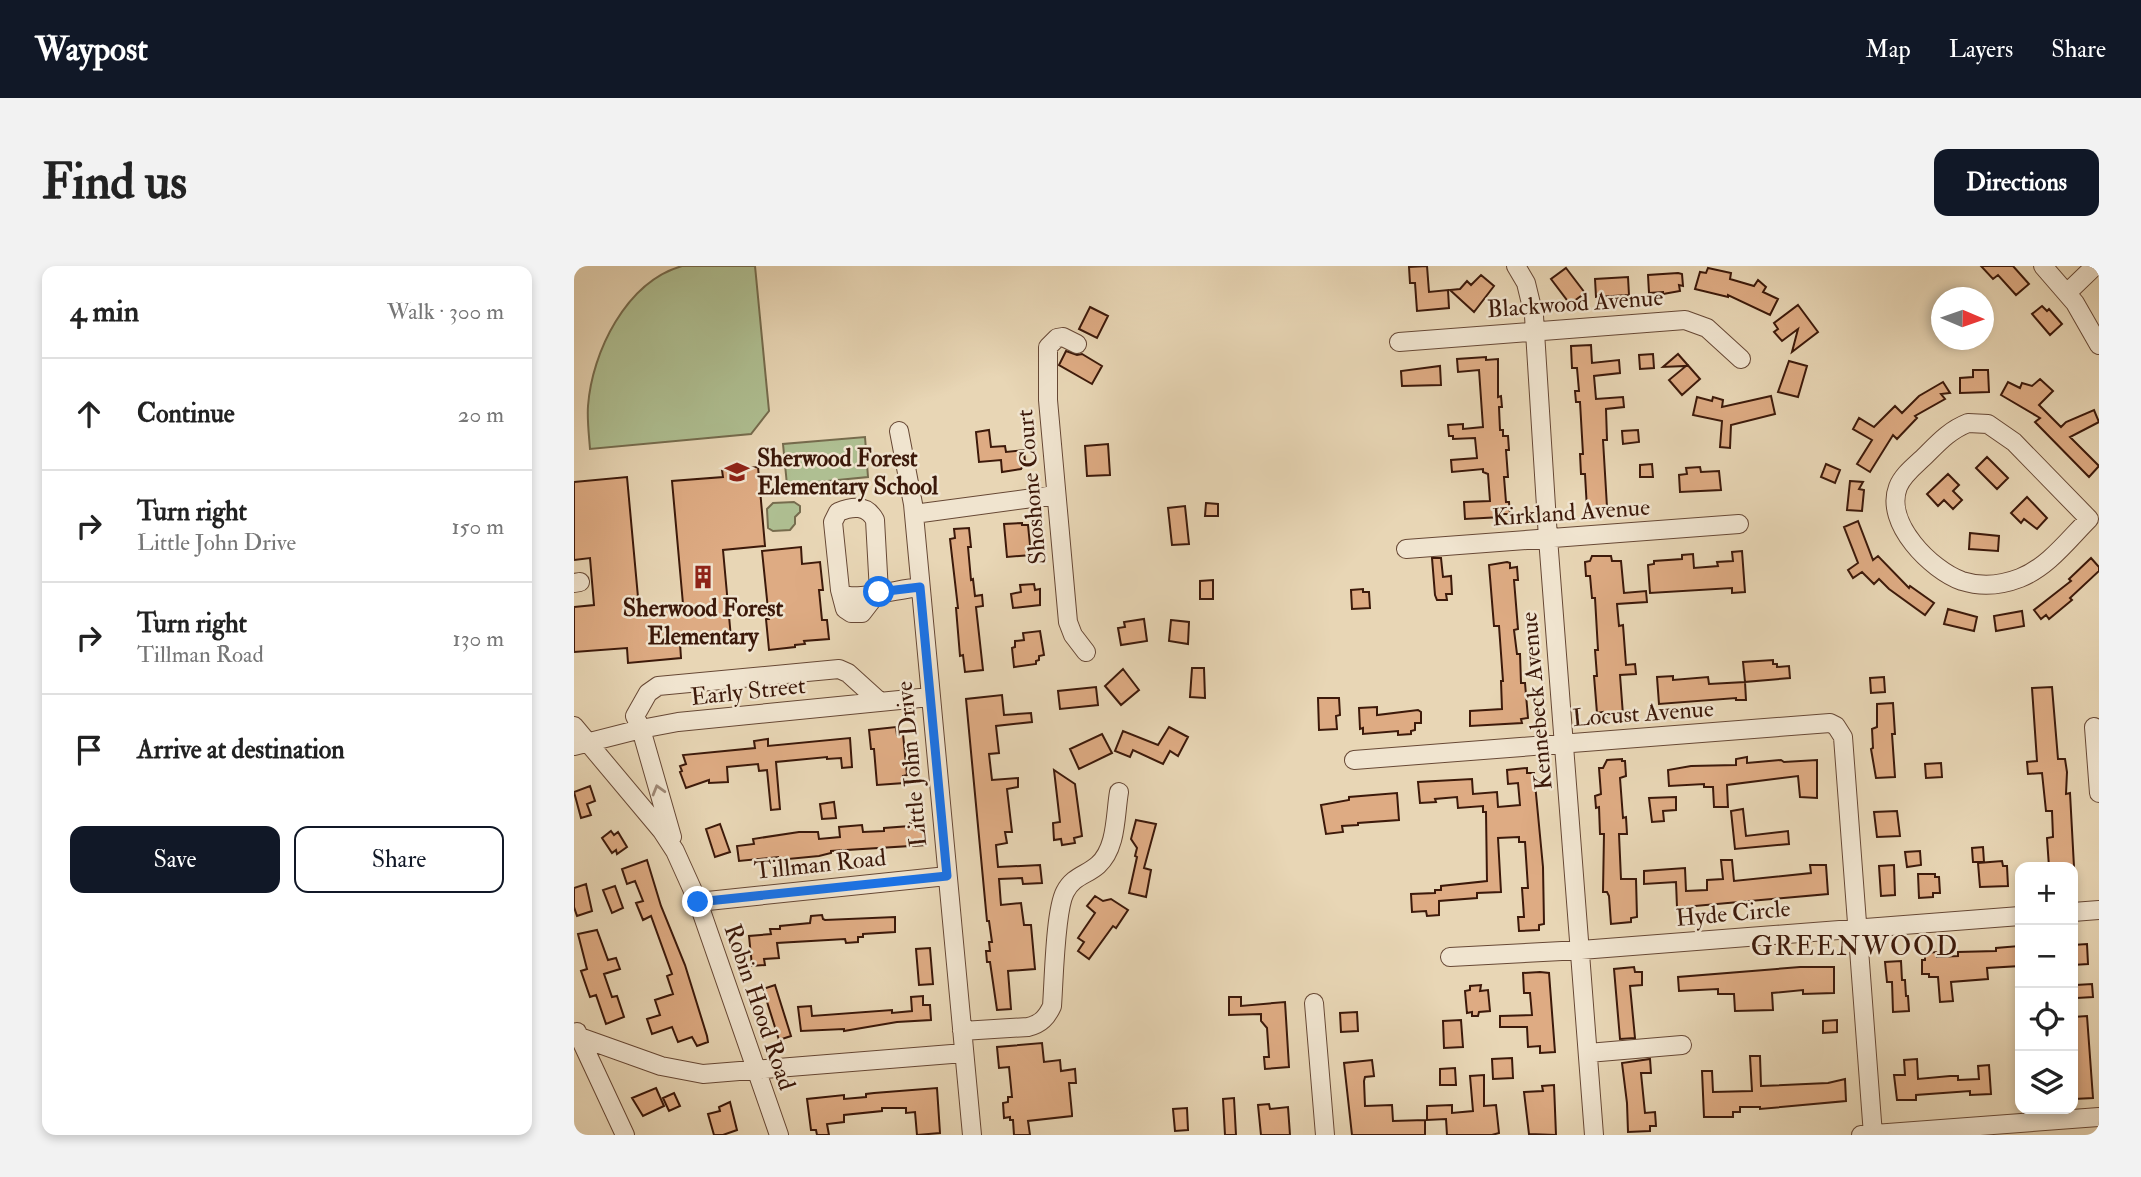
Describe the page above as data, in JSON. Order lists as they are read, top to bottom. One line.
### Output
{"streets":{"street":["Blackwood Avenue","Shoshone Court","Kirkland Avenue","Early Street","Kennebeck Avenue","Locust Avenue","Little John Drive","Tillman Road","Hyde Circle","Robin Hood Road"]},"crossings":[["Blackwood Avenue","Kennebeck Avenue"],["Kirkland Avenue","Kennebeck Avenue"],["Early Street","Little John Drive"],["Early Street","Robin Hood Road"],["Kennebeck Avenue","Locust Avenue"],["Kennebeck Avenue","Hyde Circle"],["Locust Avenue","Hyde Circle"],["Little John Drive","Tillman Road"],["Tillman Road","Robin Hood Road"]],"districts":["GREENWOOD"],"places":{"school or university":["Sherwood Forest Elementary School"],"building":["Sherwood Forest Elementary"]},"north":"right","page":{"header":"Waypost","nav":["Map","Layers","Share"],"buttons":["Directions",["Save","Share"]],"title":"Find us","heading":["4 min","Walk · 300 m"],"list":[["Continue","20 m"],["Turn right","Little John Drive","150 m"],["Turn right","Tillman Road","130 m"],"Arrive at destination"],"map_buttons":["+","−"]}}
